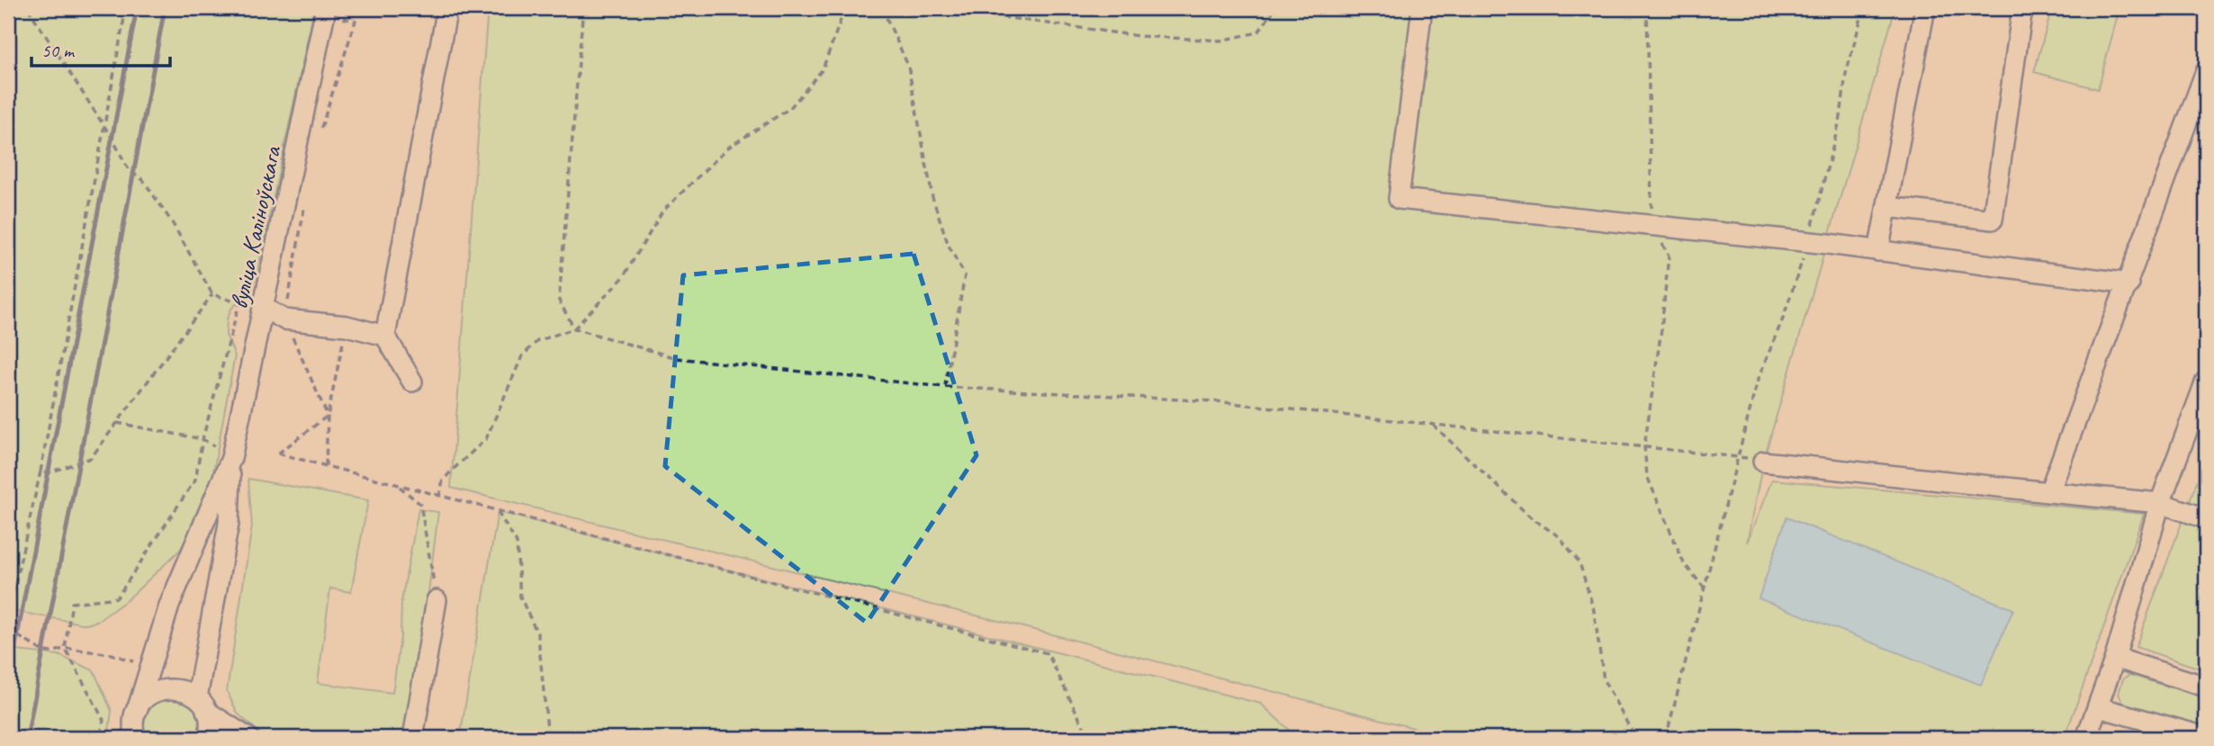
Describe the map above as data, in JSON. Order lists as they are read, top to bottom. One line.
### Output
{"streets":{"street":["вуліца Каліноўскага"]},"scale_bar":"50 m"}
